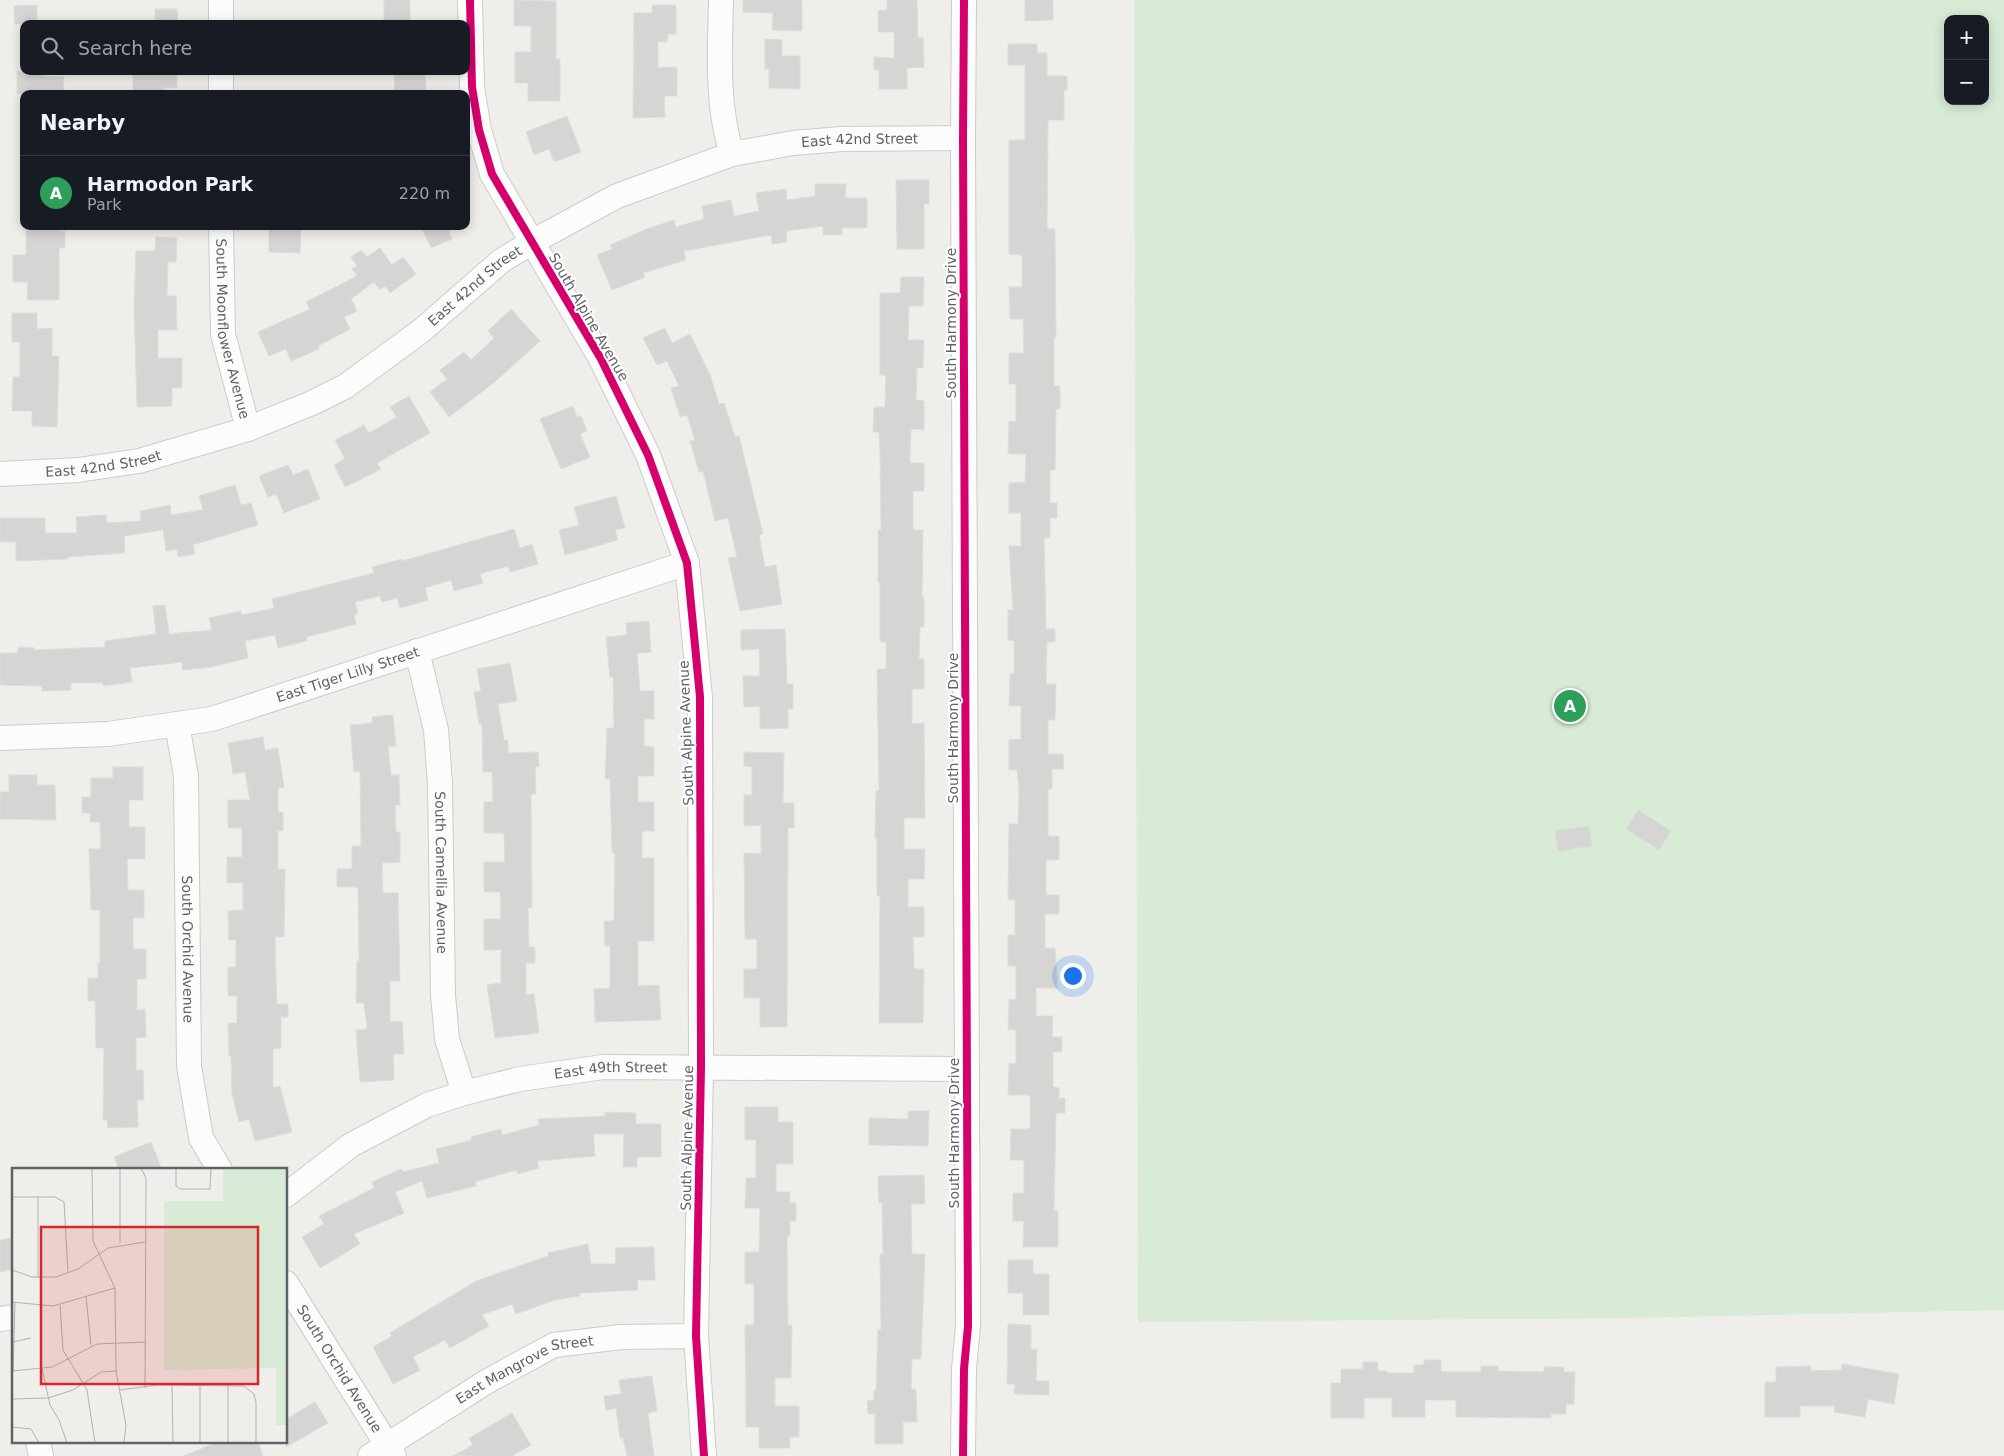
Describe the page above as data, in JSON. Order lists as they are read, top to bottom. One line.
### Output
{"streets":{"street":["East 42nd Street","South Alpine Avenue","South Harmony Drive","South Moonflower Avenue","East Tiger Lilly Street","South Camellia Avenue","South Orchid Avenue","East 49th Street","East Mangrove Street"]},"crossings":[["East 42nd Street","South Alpine Avenue"],["East 42nd Street","South Harmony Drive"],["East 42nd Street","South Moonflower Avenue"],["South Alpine Avenue","East Tiger Lilly Street"],["South Alpine Avenue","East 49th Street"],["South Alpine Avenue","East Mangrove Street"],["South Harmony Drive","East 49th Street"],["East Tiger Lilly Street","South Camellia Avenue"],["East Tiger Lilly Street","South Orchid Avenue"],["South Camellia Avenue","East 49th Street"],["South Orchid Avenue","East Mangrove Street"]],"page":{"map_buttons":["+","−"],"search":"Search here","heading":"Nearby","list":[{"mark":"A","name":"Harmodon Park","note":"Park","value":"220 m"}],"pins":"A"}}
